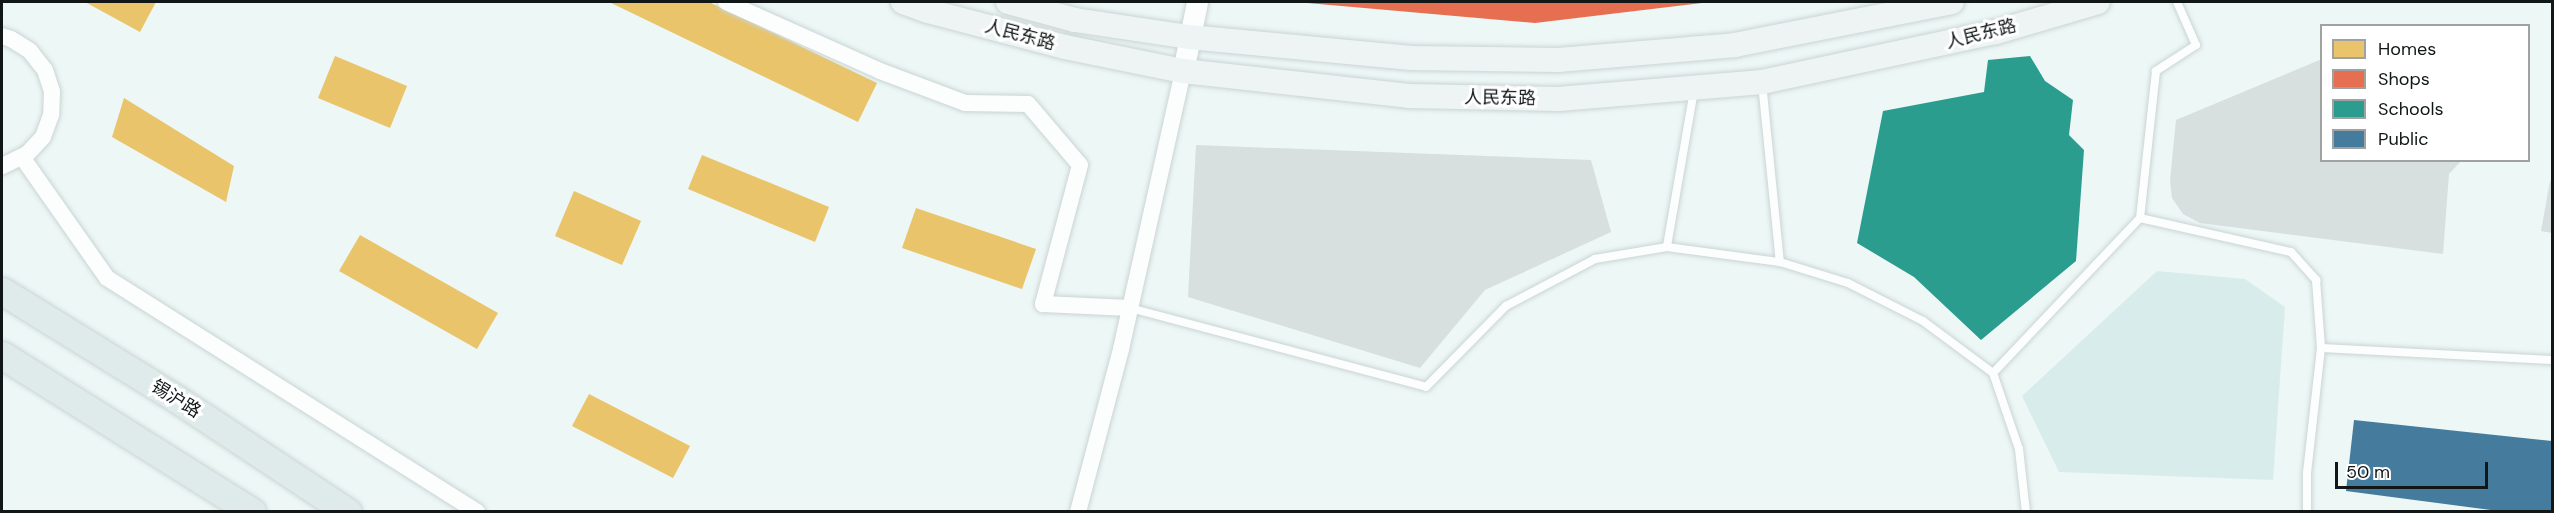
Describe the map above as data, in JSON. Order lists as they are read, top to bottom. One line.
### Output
{"streets":{"main road":["人民东路","锡沪路"]},"legend":["Homes","Shops","Schools","Public"],"scale_bar":"50 m"}
